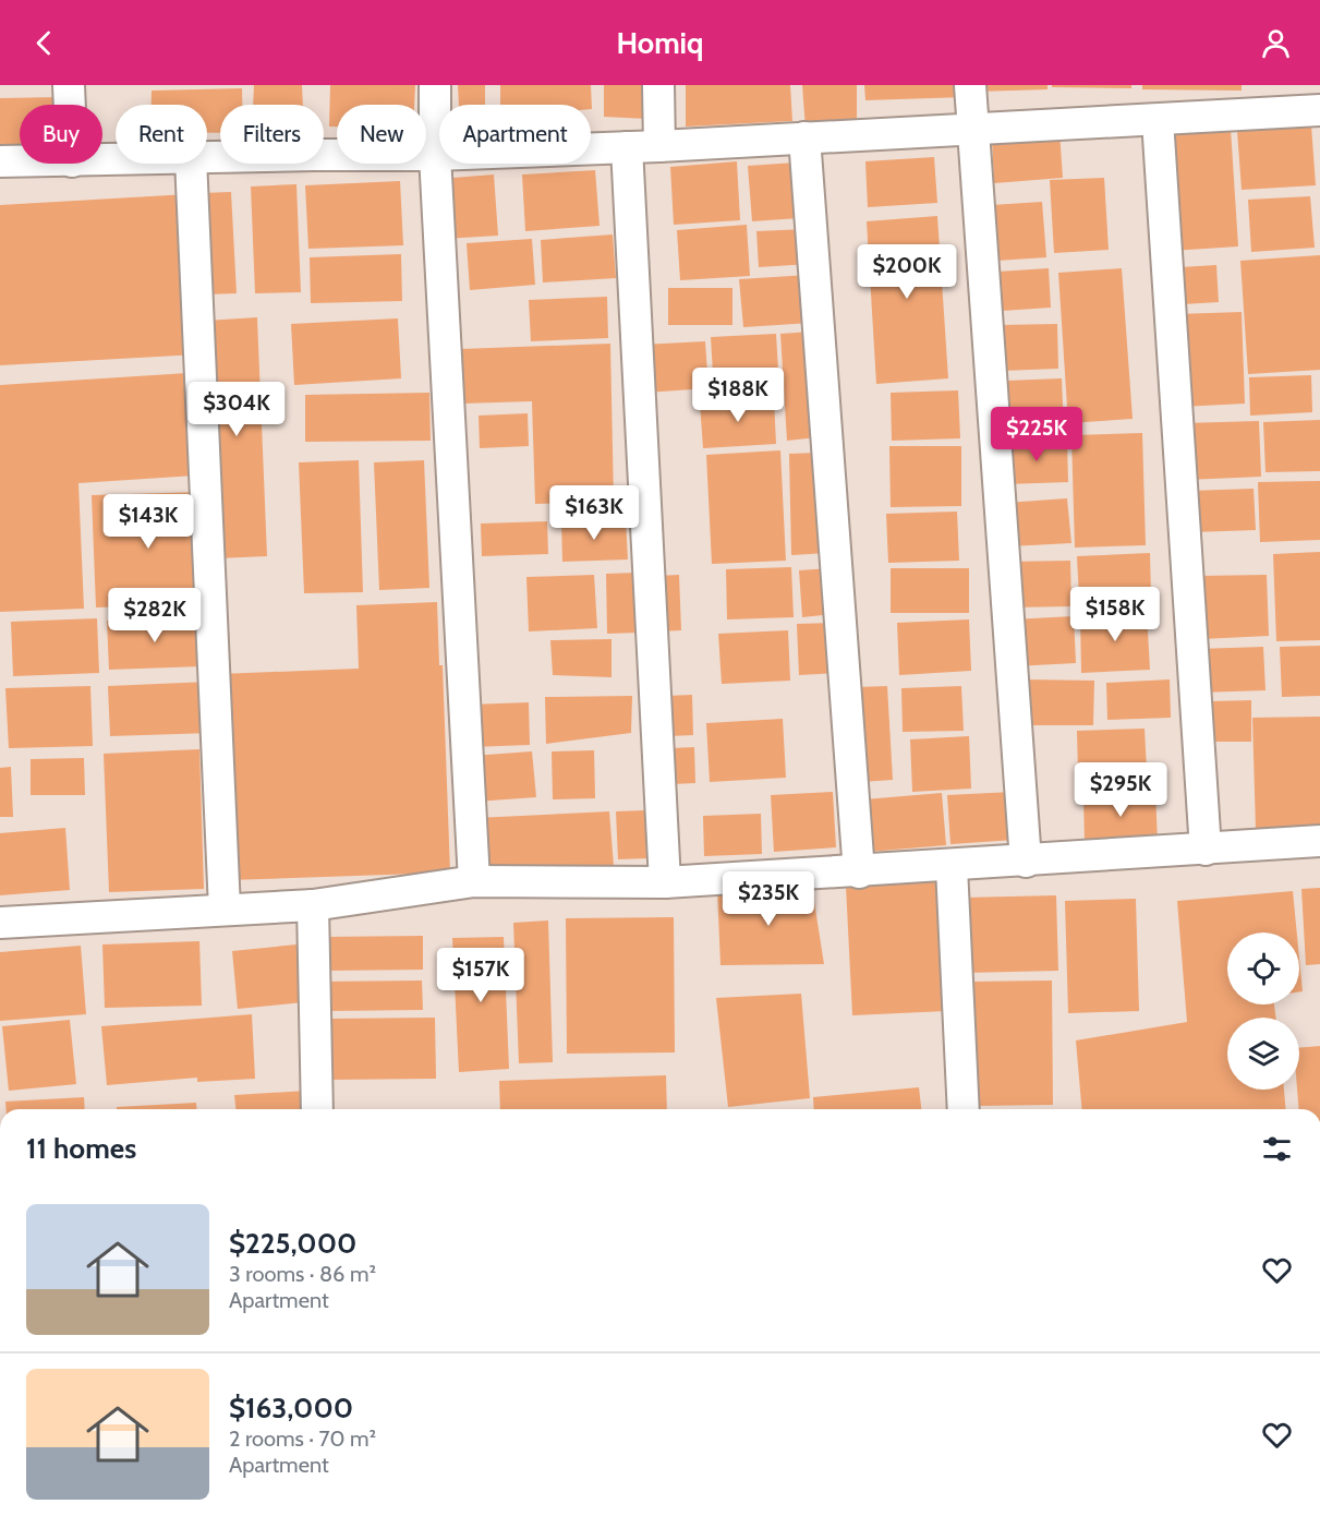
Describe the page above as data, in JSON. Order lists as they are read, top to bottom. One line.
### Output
{"page":{"header":"Homiq","chip":["Buy","Rent","Filters","New","Apartment"],"price":["$200K","$188K","$304K","$225K","$163K","$143K","$158K","$282K","$295K","$235K","$157K"],"heading":"11 homes","list":[{"name":"$225,000","note":"3 rooms · 86 m² · Apartment"},{"name":"$163,000","note":"2 rooms · 70 m² · Apartment"}]}}
